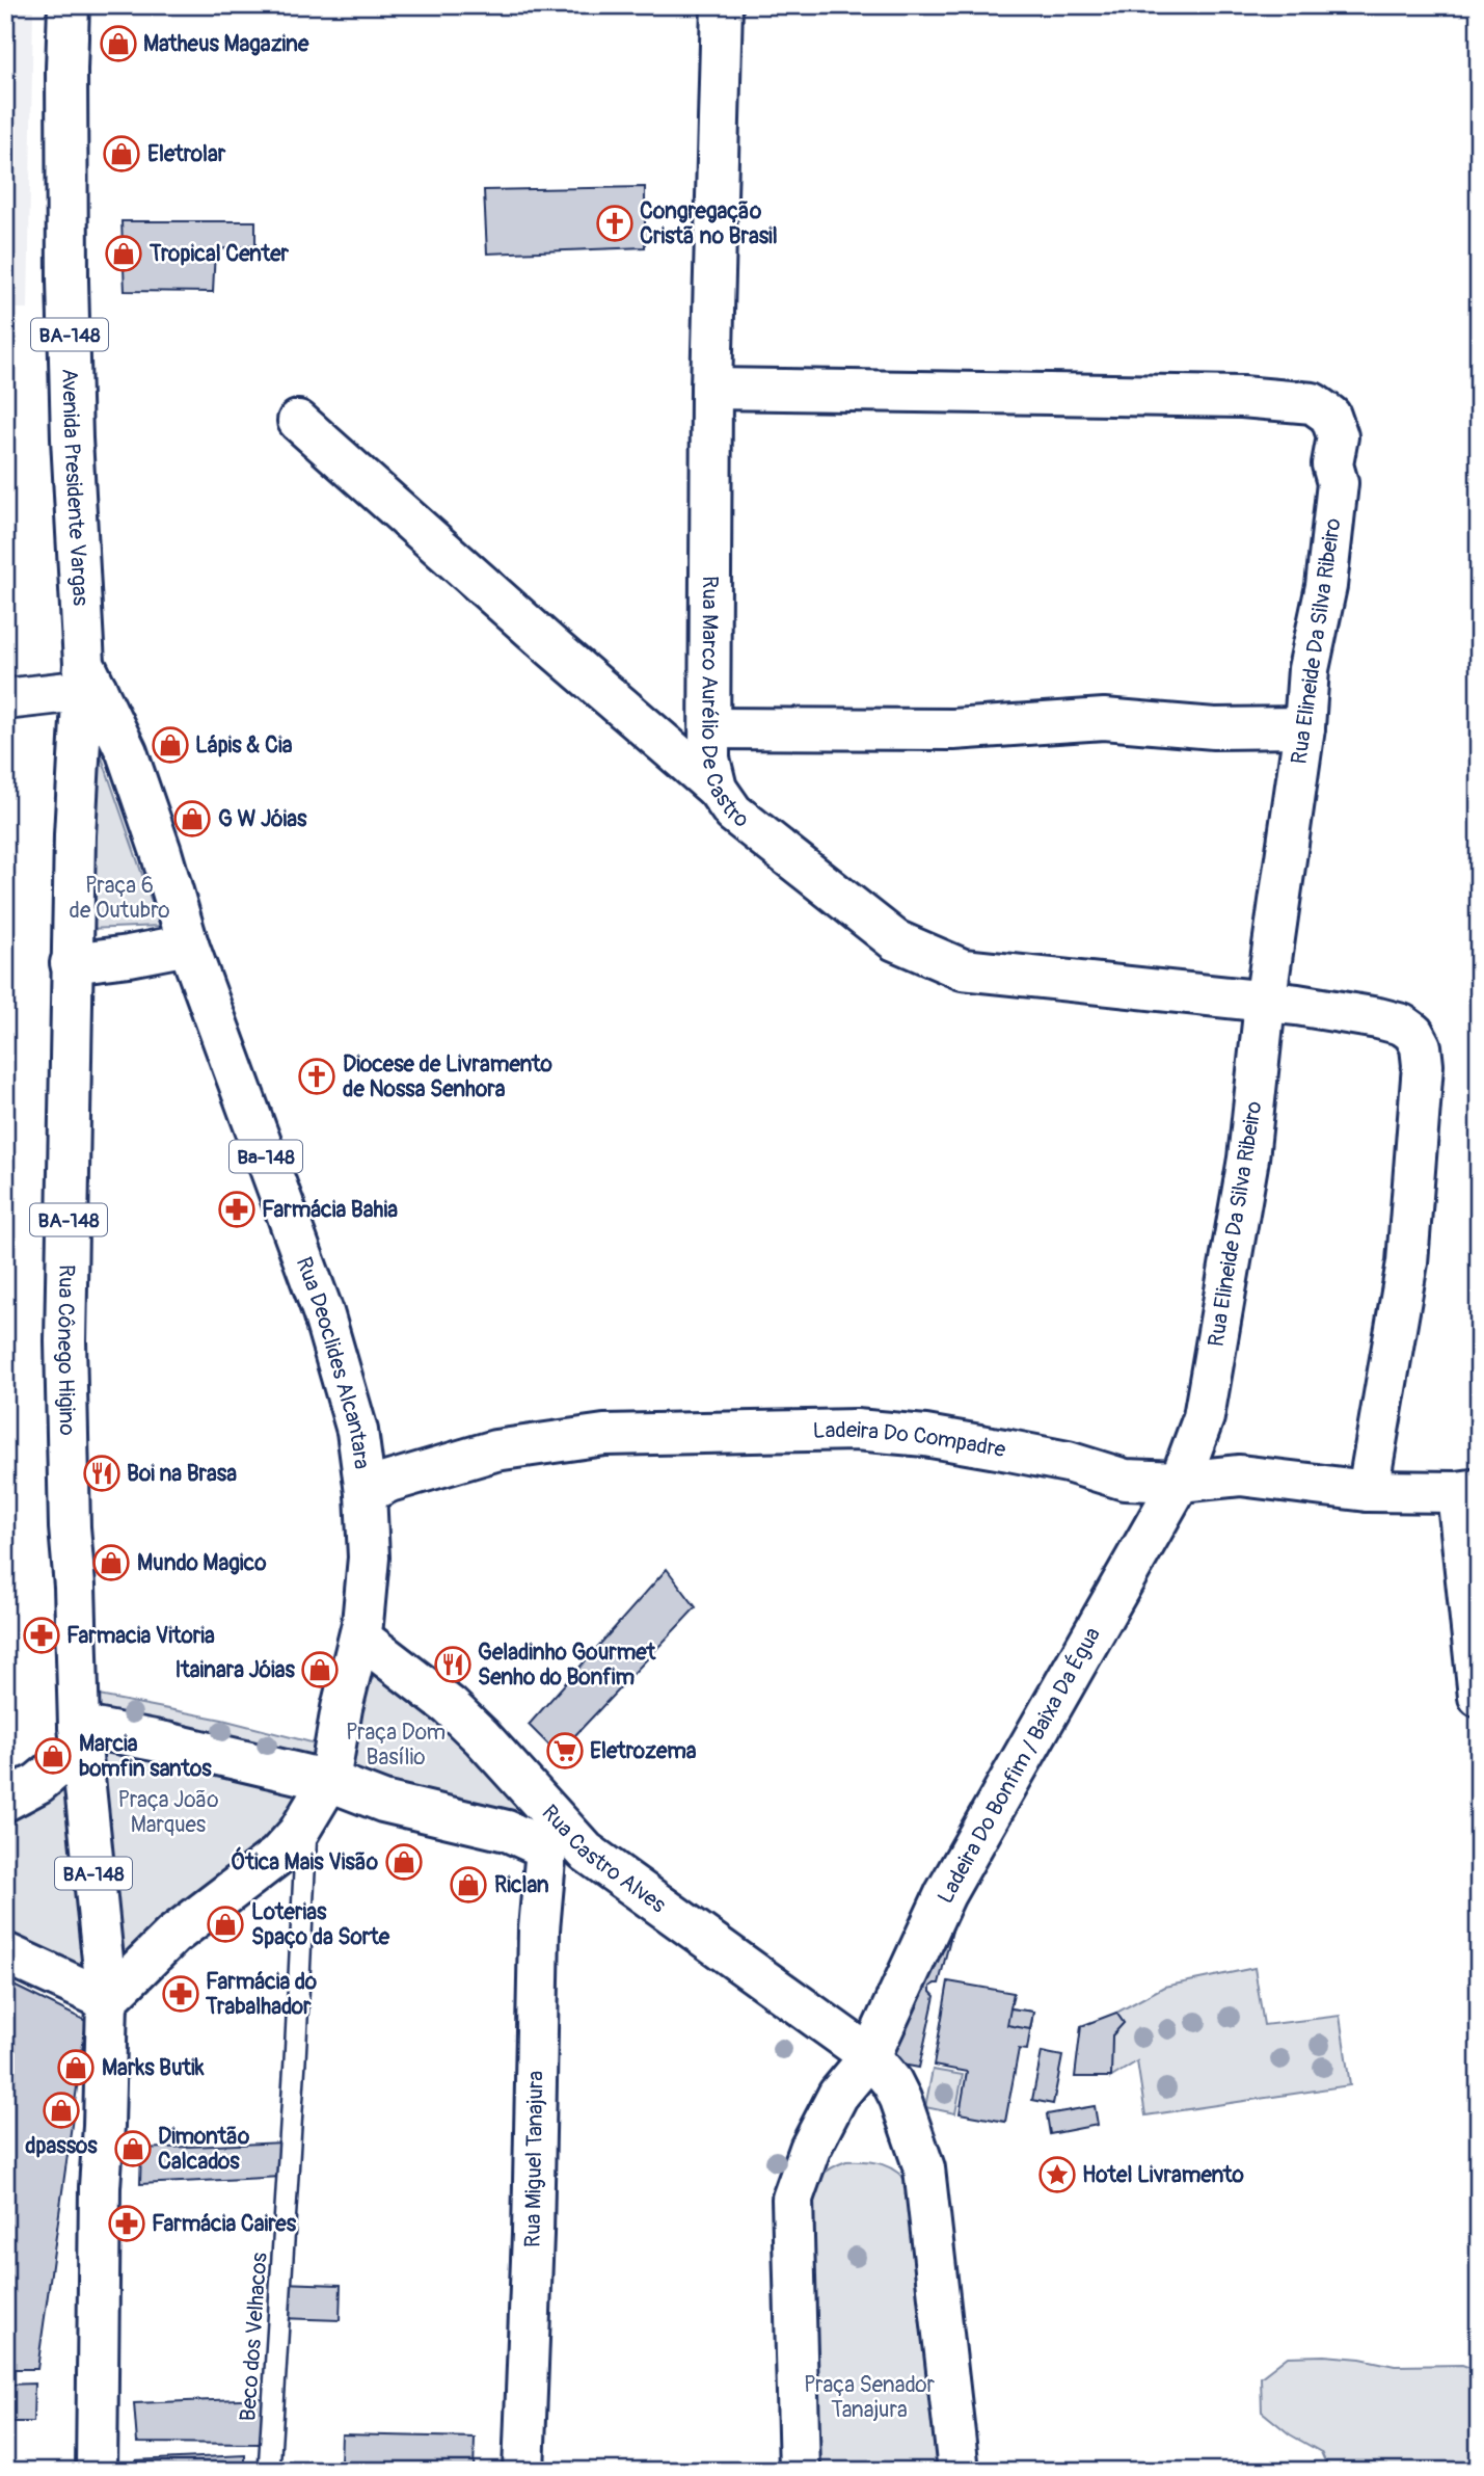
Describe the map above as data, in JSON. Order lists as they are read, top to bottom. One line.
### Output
{"streets":{"street":["BA-148","Avenida Presidente Vargas","Rua Elineide Da Silva Ribeiro","Rua Marco Aurélio De Castro","Ba-148","Rua Cônego Higino","Rua Deoclides Alcantara","Ladeira Do Compadre","Ladeira Do Bonfim / Baixa Da Égua","Rua Castro Alves","Rua Miguel Tanajura"],"lane":["Beco dos Velhacos"]},"crossings":[["BA-148","Ba-148"],["BA-148","Rua Cônego Higino"],["Avenida Presidente Vargas","Rua Cônego Higino"],["Avenida Presidente Vargas","Rua Deoclides Alcantara"],["Rua Elineide Da Silva Ribeiro","Rua Marco Aurélio De Castro"],["Rua Elineide Da Silva Ribeiro","Ladeira Do Compadre"],["Rua Elineide Da Silva Ribeiro","Ladeira Do Bonfim / Baixa Da Égua"],["Rua Marco Aurélio De Castro","Ladeira Do Compadre"],["Ba-148","Rua Deoclides Alcantara"],["Ba-148","Rua Castro Alves"],["Ba-148","Beco dos Velhacos"],["Rua Cônego Higino","Rua Deoclides Alcantara"],["Rua Deoclides Alcantara","Ladeira Do Compadre"],["Rua Deoclides Alcantara","Rua Castro Alves"],["Ladeira Do Compadre","Ladeira Do Bonfim / Baixa Da Égua"],["Ladeira Do Bonfim / Baixa Da Égua","Rua Castro Alves"]],"parks":["Praça 6 de Outubro","Praça Dom Basílio","Praça João Marques","Praça Senador Tanajura"],"places":{"shop":["Matheus Magazine","Eletrolar","Tropical Center","Lápis & Cia","G W Jóias","Mundo Magico","Itainara Jóias","Marcia bomfin santos","Ótica Mais Visão","Riclan","Loterias Spaço da Sorte","Marks Butik","dpassos","Dimontão Calcados"],"church":["Congregação Cristã no Brasil","Diocese de Livramento de Nossa Senhora"],"pharmacy":["Farmácia Bahia","Farmacia Vitoria","Farmácia do Trabalhador","Farmácia Caires"],"restaurant":["Boi na Brasa","Geladinho Gourmet Senho do Bonfim"],"supermarket":["Eletrozema"],"place":["Hotel Livramento"]}}
